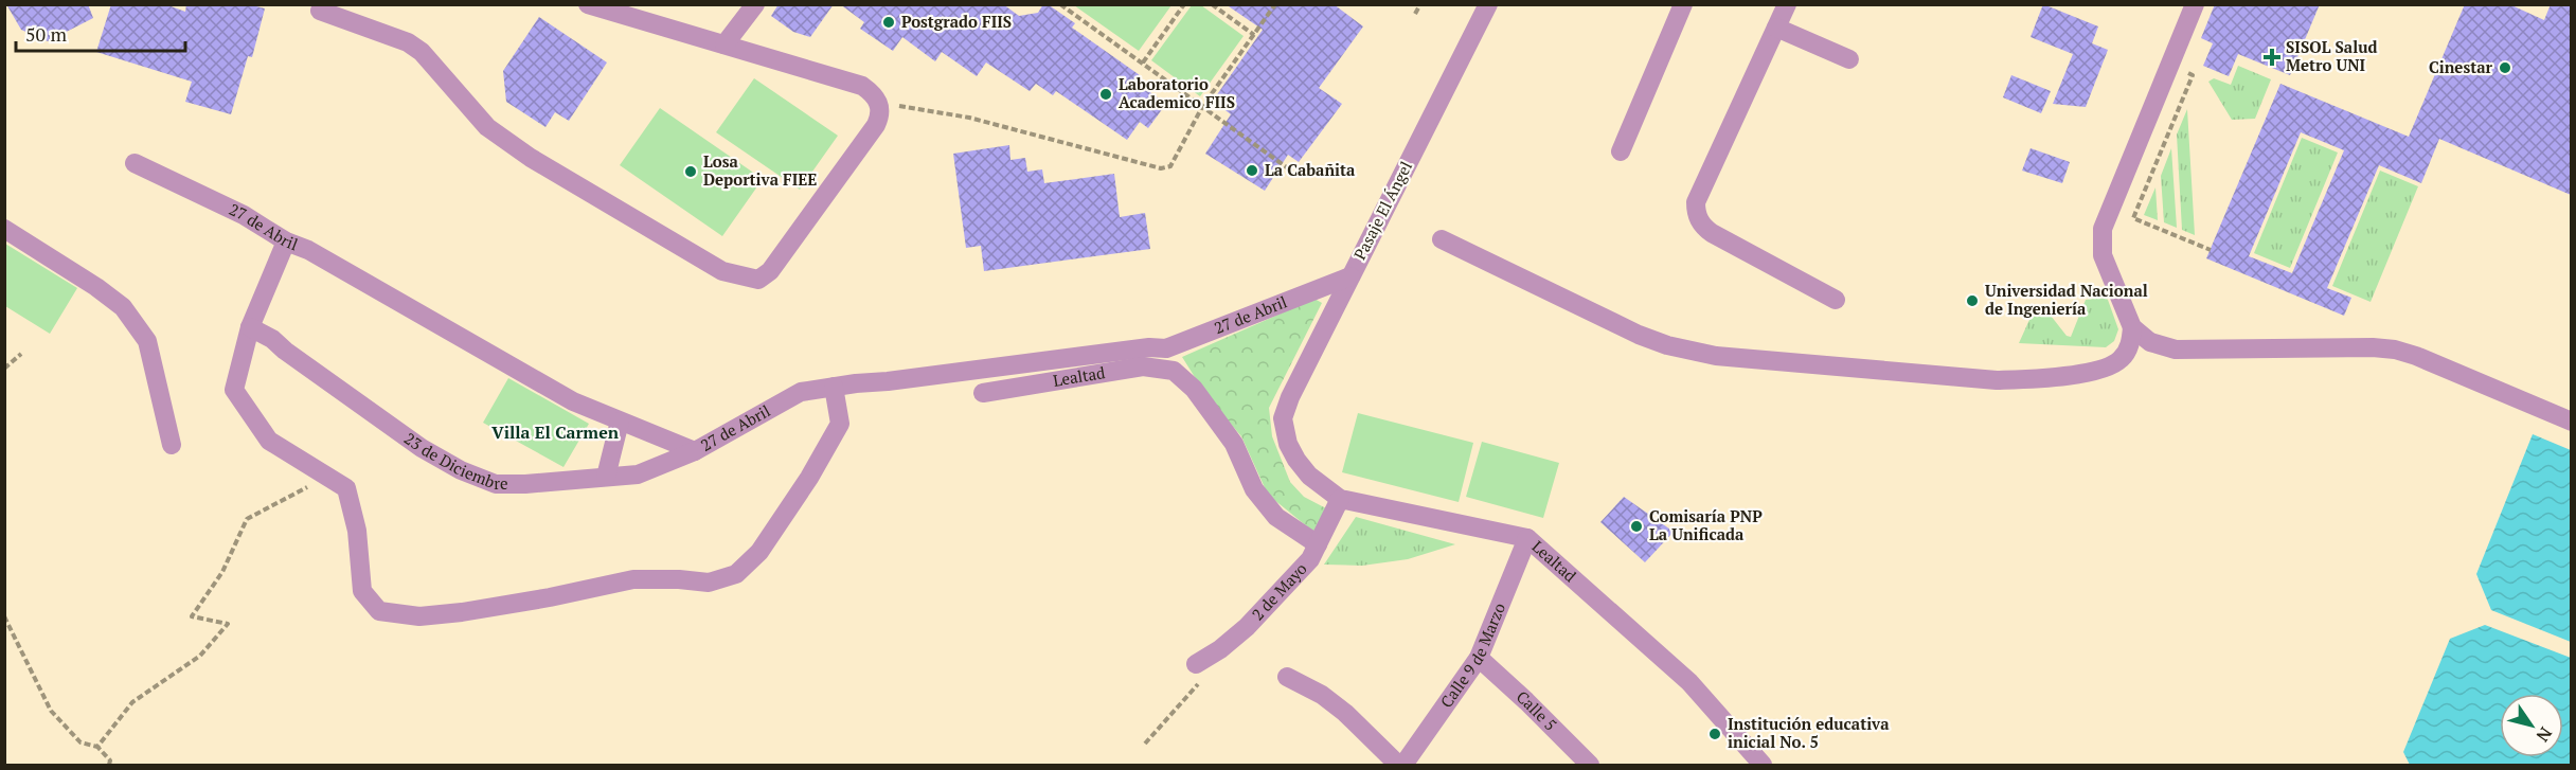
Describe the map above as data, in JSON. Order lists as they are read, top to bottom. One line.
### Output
{"streets":{"street":["Pasaje El Ángel","27 de Abril","Lealtad","23 de Diciembre","2 de Mayo","Calle 9 de Marzo","Calle 5"]},"crossings":[["Pasaje El Ángel","27 de Abril"],["Pasaje El Ángel","Lealtad"],["27 de Abril","23 de Diciembre"],["Lealtad","2 de Mayo"],["Lealtad","Calle 9 de Marzo"],["Calle 9 de Marzo","Calle 5"]],"districts":["Villa El Carmen"],"places":{"other":["Postgrado FIIS","Cinestar","Laboratorio Academico FIIS","La Cabañita","Losa Deportiva FIEE","Universidad Nacional de Ingeniería","Comisaría PNP La Unificada","Institución educativa inicial No. 5"],"health":["SISOL Salud Metro UNI"]},"scale_bar":"50 m","north":"bottom right"}
